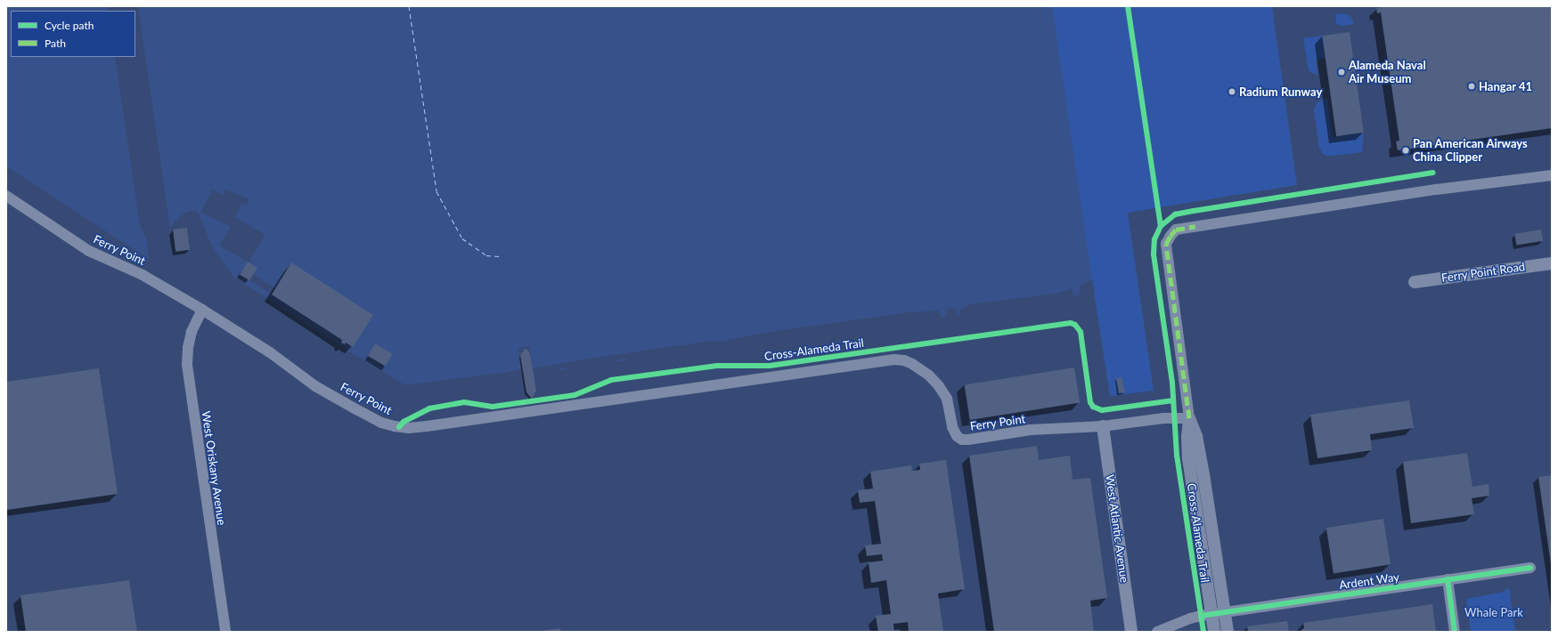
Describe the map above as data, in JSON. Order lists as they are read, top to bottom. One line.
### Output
{"streets":{"street":["Ferry Point","Ferry Point Road","West Oriskany Avenue","West Atlantic Avenue","Ardent Way"],"cycle path":["Cross-Alameda Trail"]},"crossings":[["Ferry Point","West Oriskany Avenue"],["Ferry Point","West Atlantic Avenue"]],"parks":["Whale Park"],"places":["Alameda Naval Air Museum","Hangar 41","Radium Runway","Pan American Airways China Clipper"],"legend":["Cycle path","Path"]}
